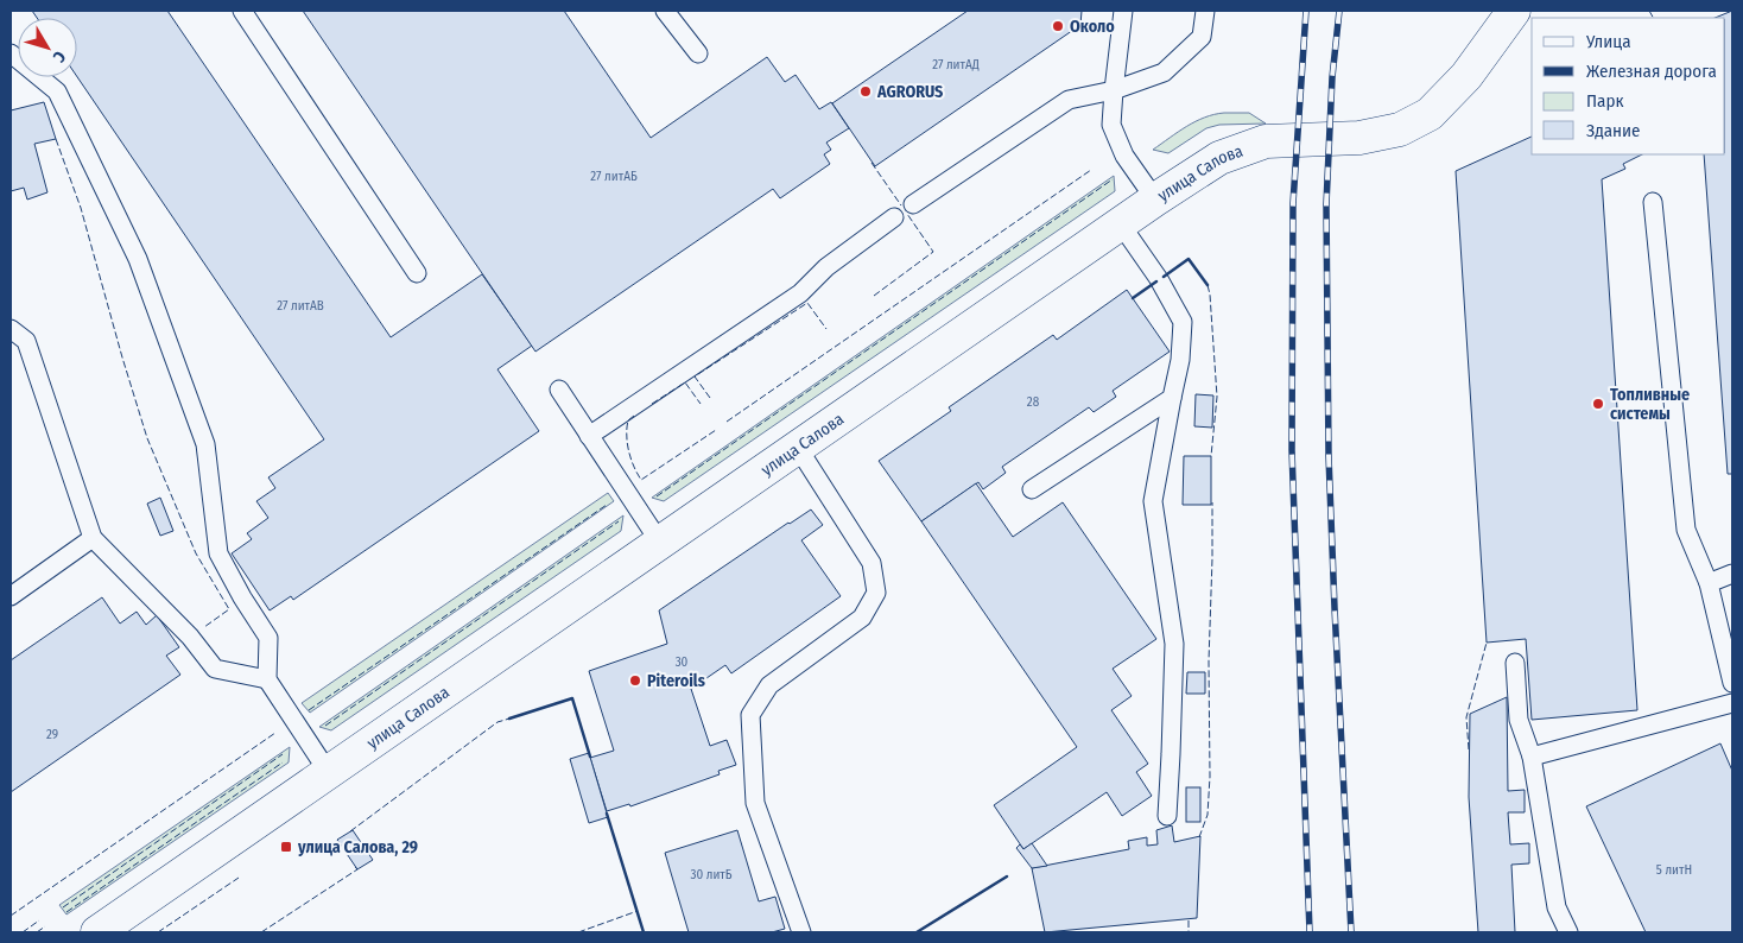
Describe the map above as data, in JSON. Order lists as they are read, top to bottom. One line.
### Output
{"streets":{"street":["улица Салова"]},"places":{"other":["Около","AGRORUS","Топливные системы","Piteroils"],"transit":["улица Салова, 29"]},"house_numbers":["27 литАД","27 литАБ","27 литАВ","28","30","29","5 литН","30 литБ"],"legend":["Улица","Железная дорога","Парк","Здание"],"north":"bottom right"}
